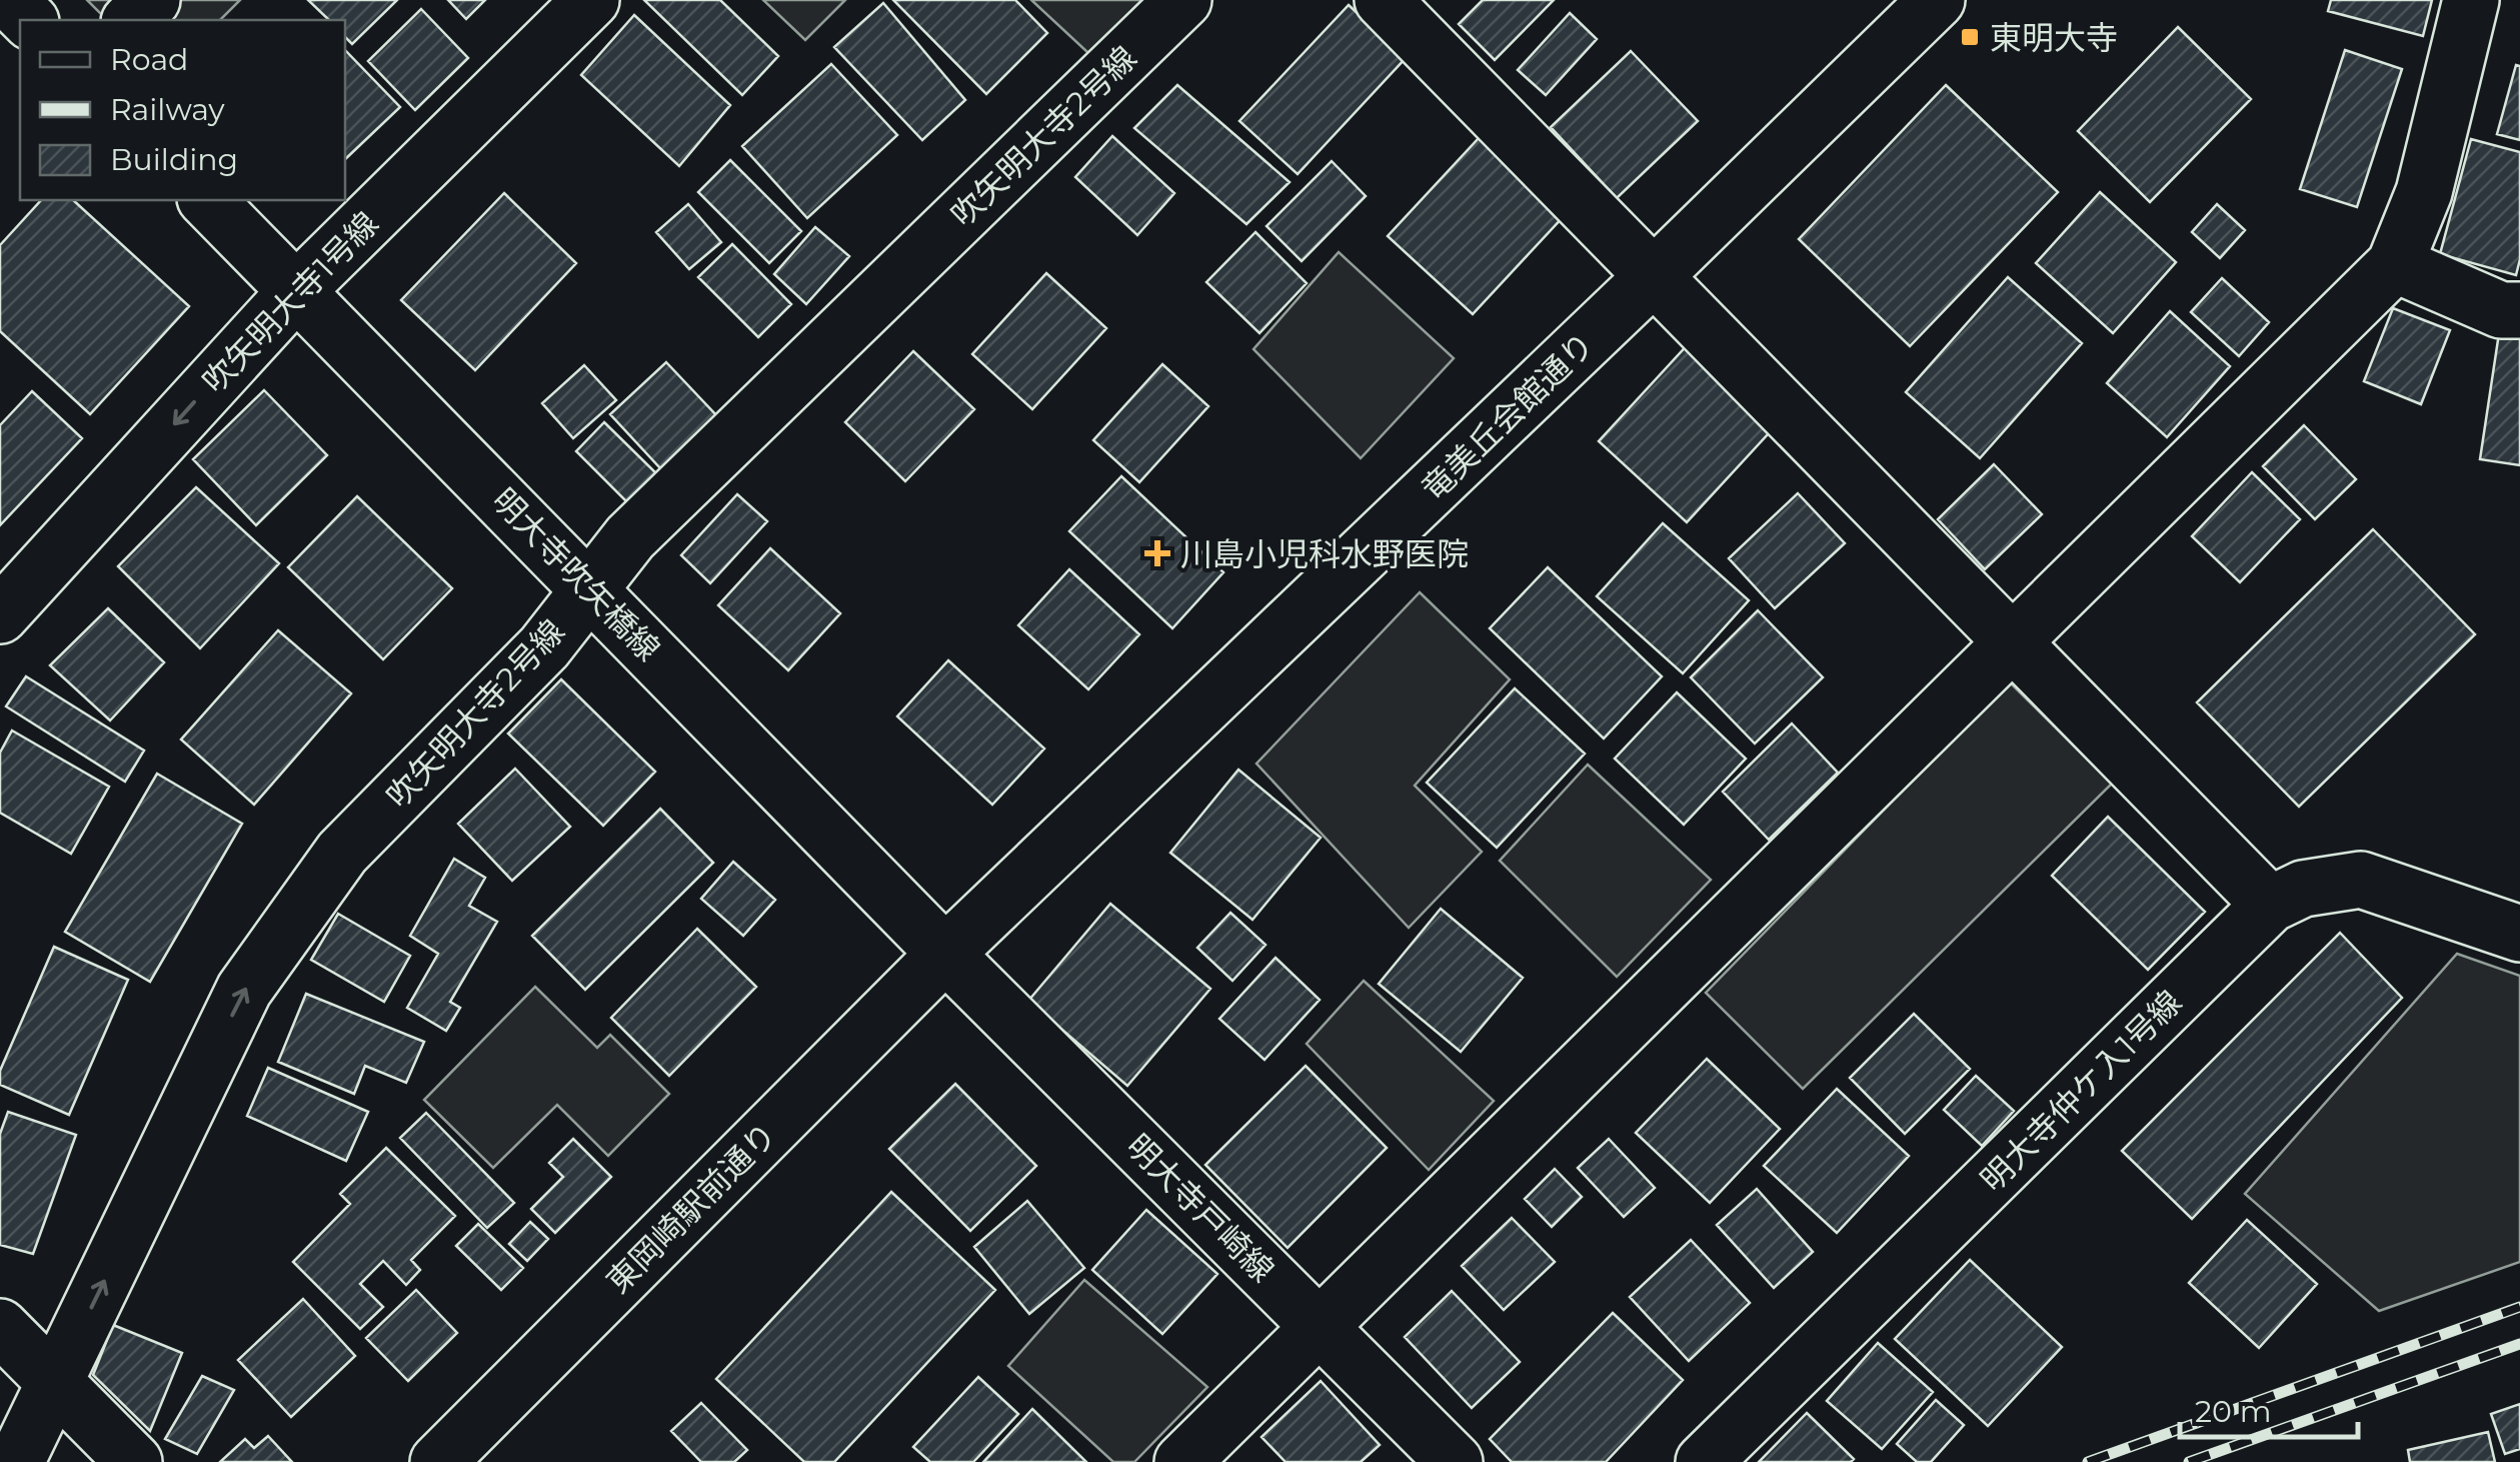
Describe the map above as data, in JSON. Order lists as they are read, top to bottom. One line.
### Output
{"streets":{"street":["吹矢明大寺2号線","吹矢明大寺1号線","竜美丘会館通り","明大寺吹矢橋線","明大寺仲ケ入1号線","東岡崎駅前通り","明大寺戸崎線"]},"crossings":[["吹矢明大寺2号線","明大寺吹矢橋線"],["吹矢明大寺1号線","明大寺吹矢橋線"],["竜美丘会館通り","明大寺吹矢橋線"],["竜美丘会館通り","東岡崎駅前通り"],["竜美丘会館通り","明大寺戸崎線"],["明大寺吹矢橋線","東岡崎駅前通り"],["明大寺吹矢橋線","明大寺戸崎線"],["東岡崎駅前通り","明大寺戸崎線"]],"one_way":["吹矢明大寺2号線","吹矢明大寺1号線"],"places":{"transit":["東明大寺"],"health":["川島小児科水野医院"]},"legend":["Road","Railway","Building"],"scale_bar":"20 m"}
